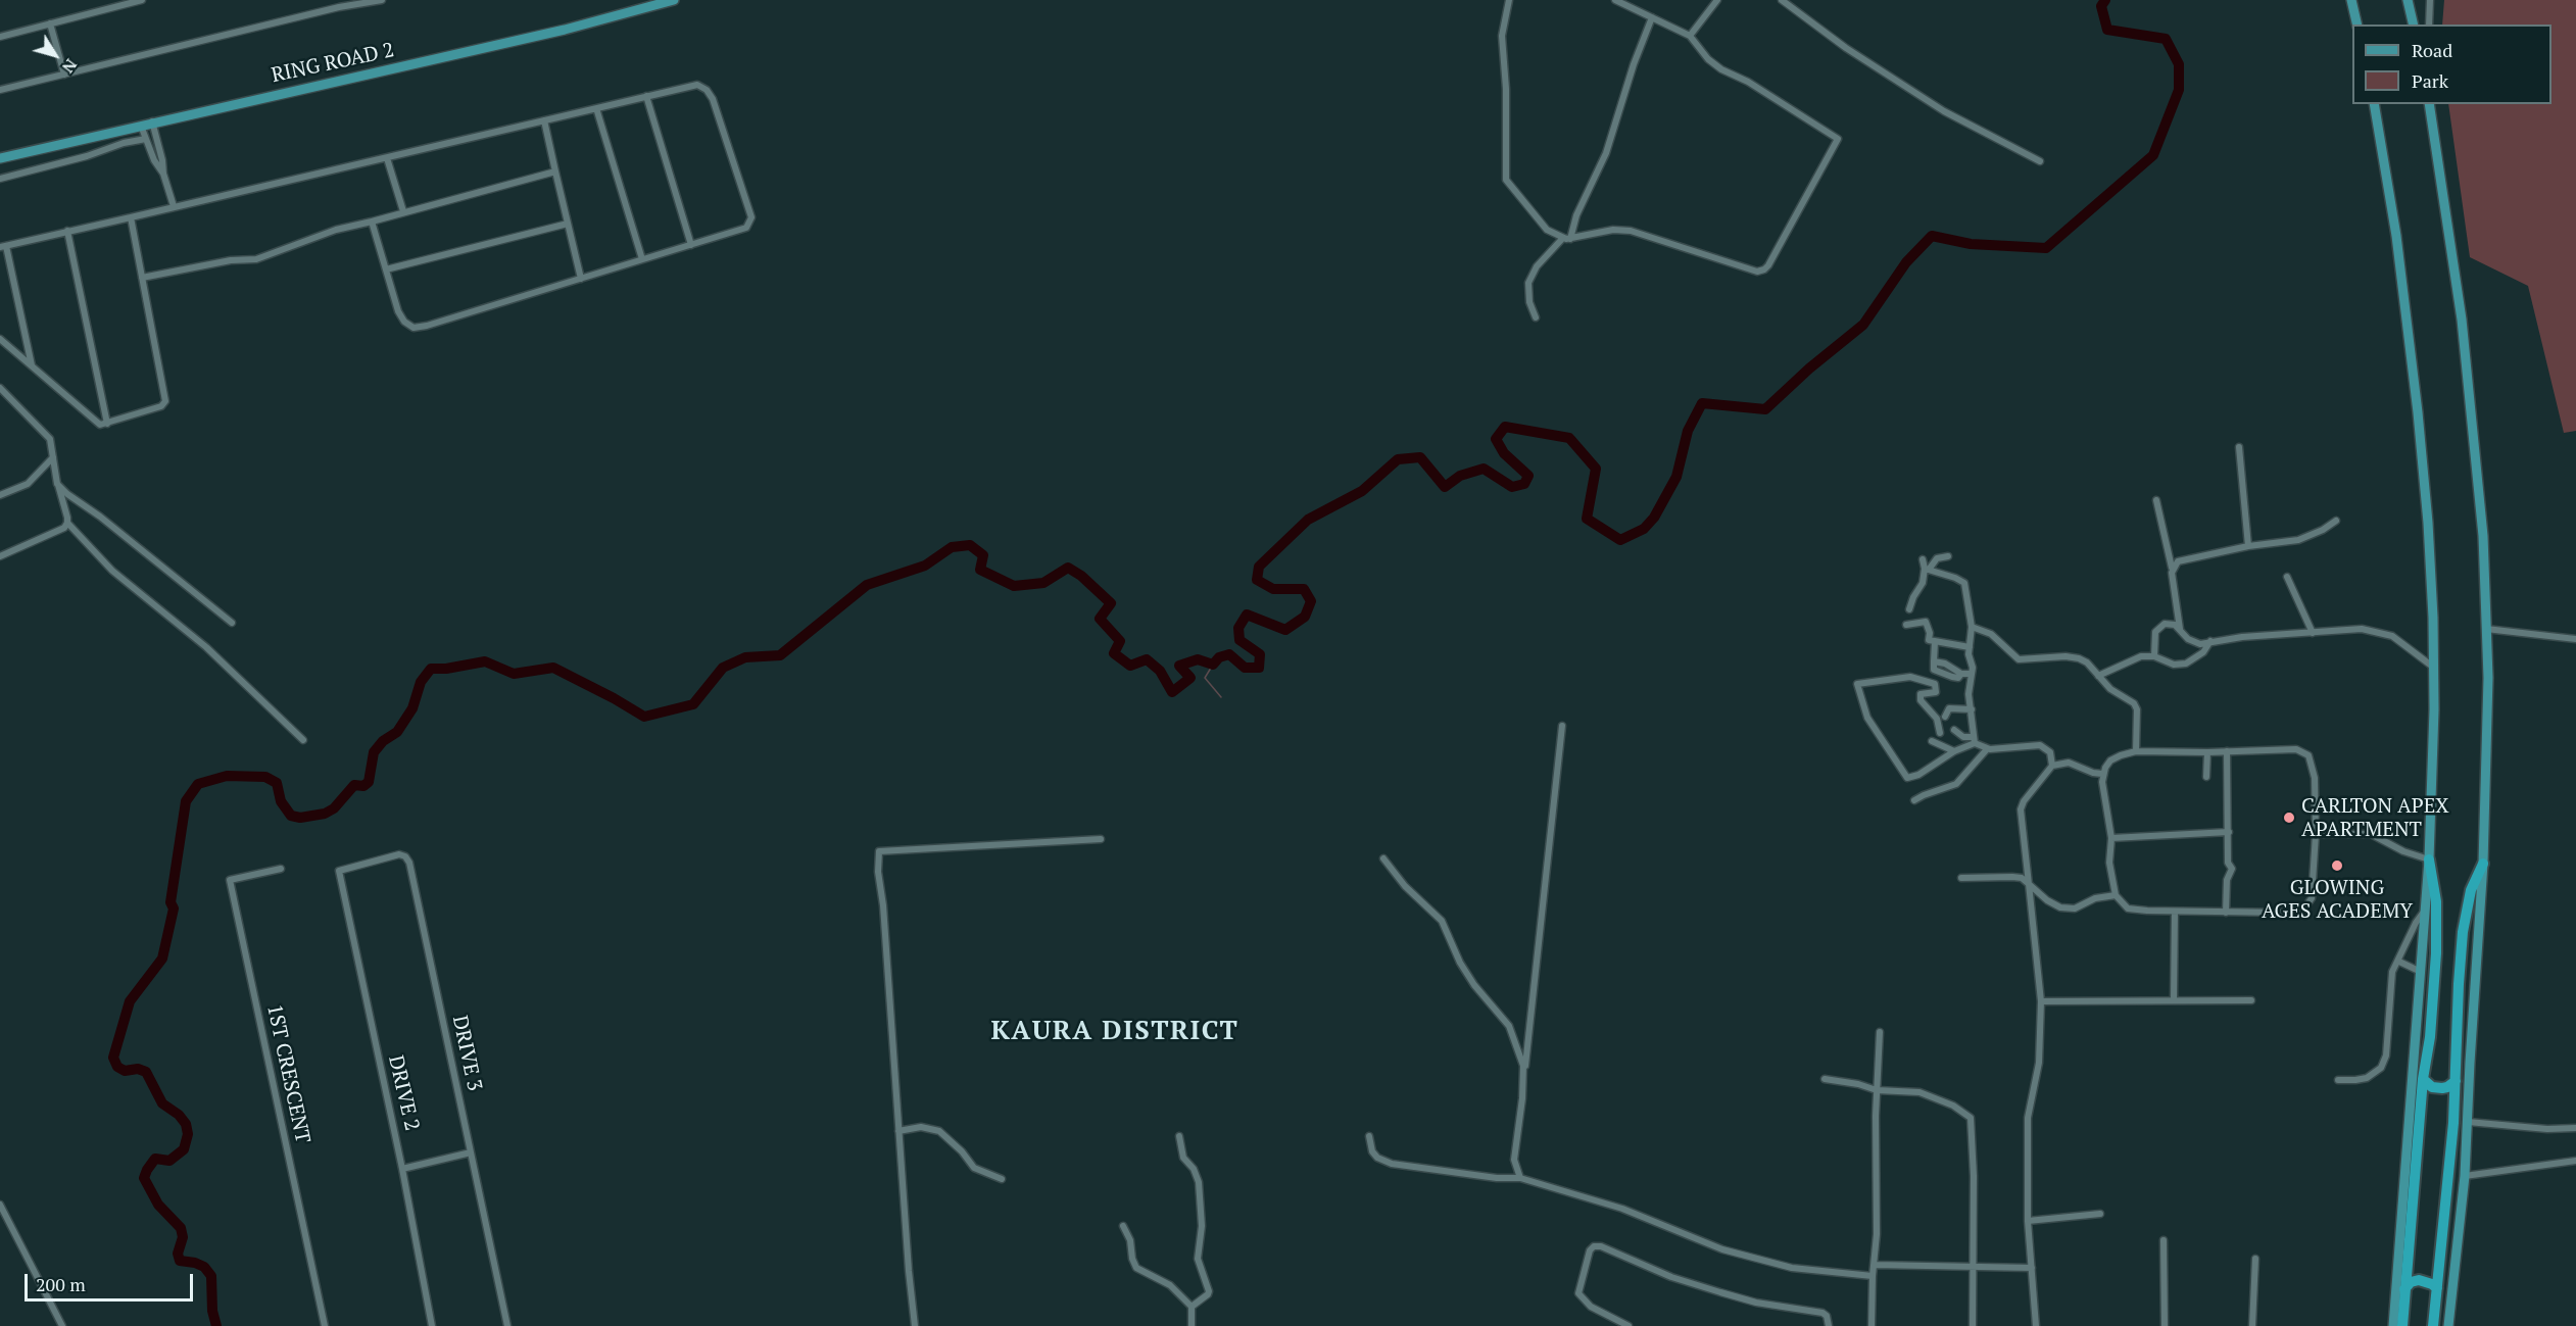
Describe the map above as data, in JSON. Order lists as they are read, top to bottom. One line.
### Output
{"streets":{"main road":["RING ROAD 2"],"street":["DRIVE 3","1ST CRESCENT","DRIVE 2"]},"crossings":[["DRIVE 3","DRIVE 2"]],"districts":["KAURA DISTRICT"],"places":["CARLTON APEX APARTMENT","GLOWING AGES ACADEMY"],"legend":["Road","Park"],"scale_bar":"200 m","north":"bottom right"}
